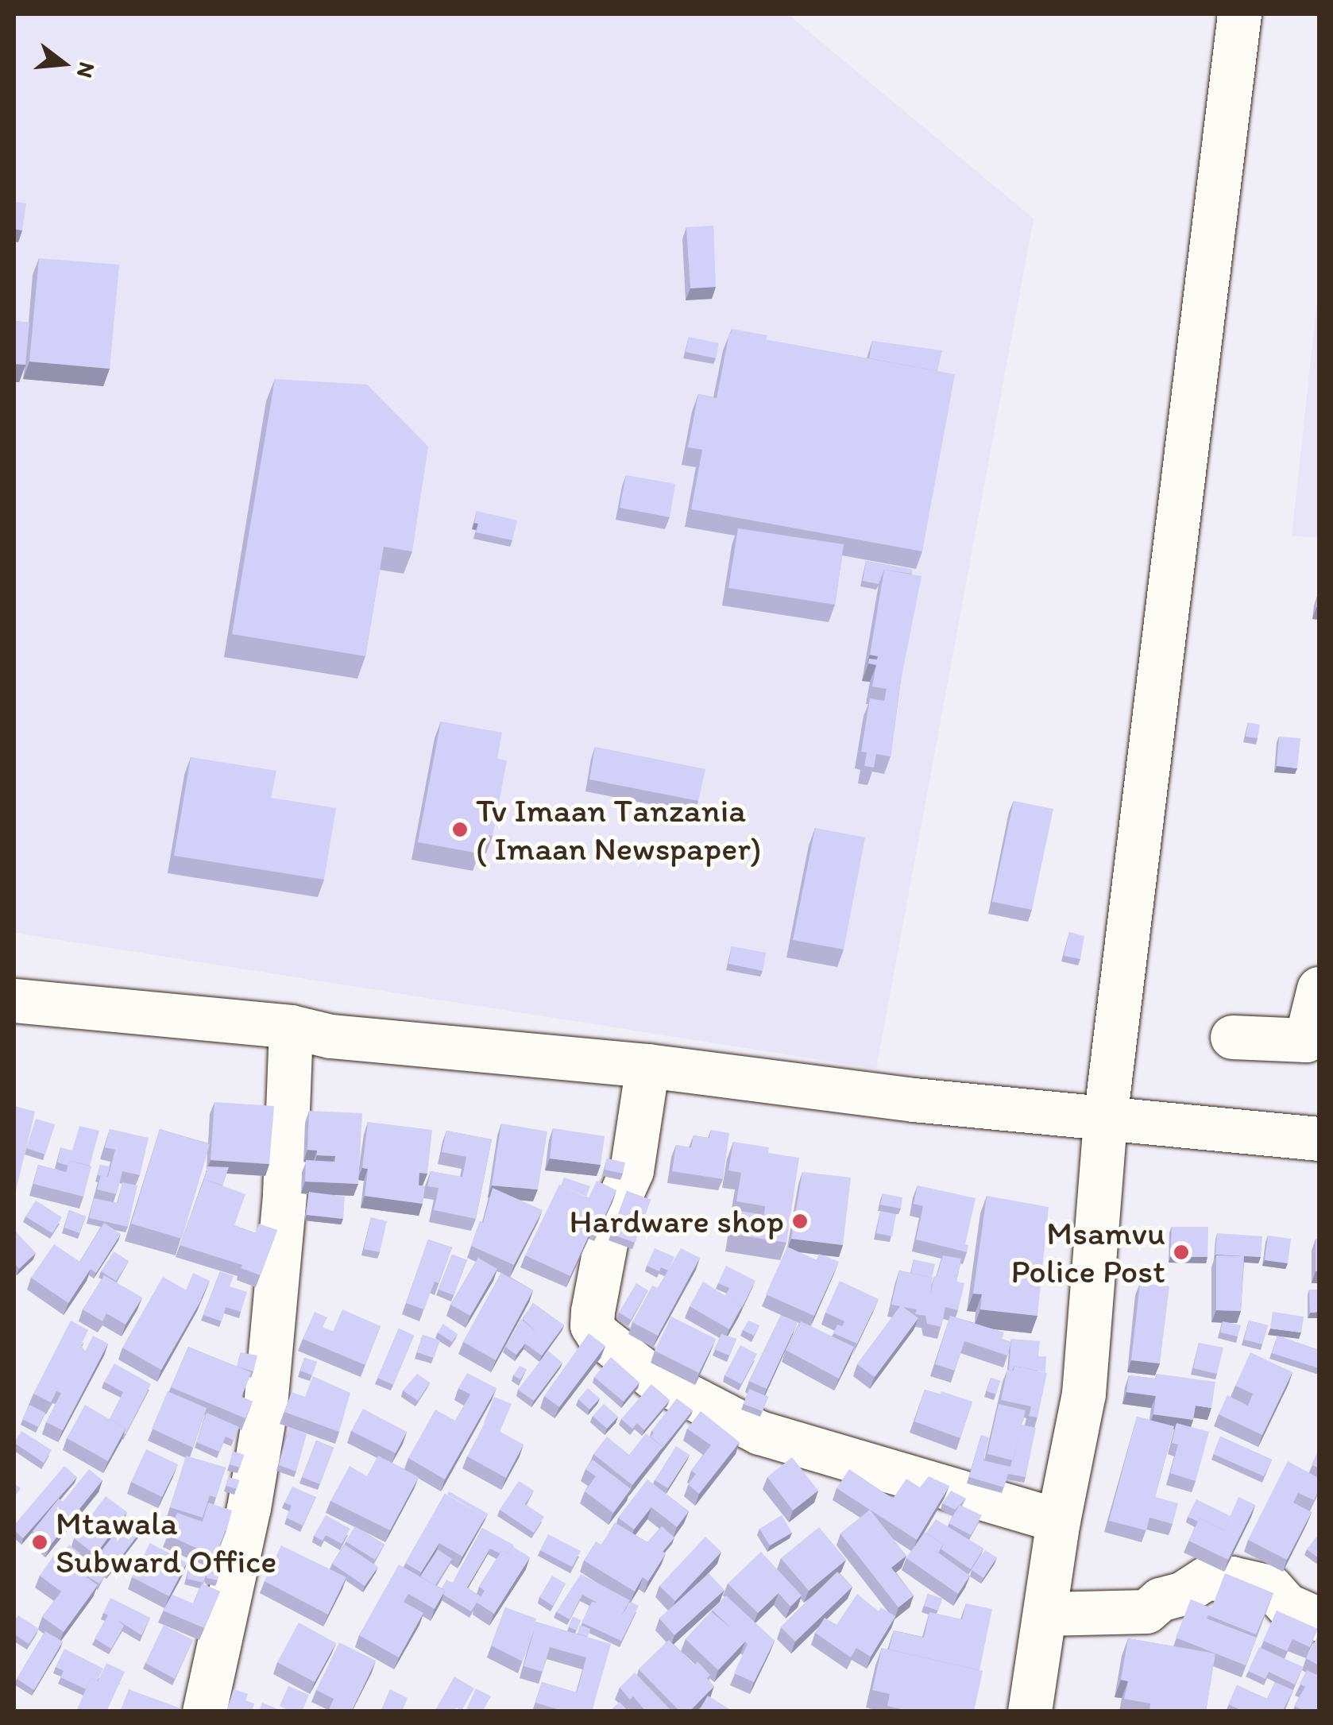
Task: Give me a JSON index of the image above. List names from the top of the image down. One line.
{"places":["Tv Imaan Tanzania ( Imaan Newspaper)","Hardware shop","Msamvu Police Post","Mtawala Subward Office"],"north":"right"}
